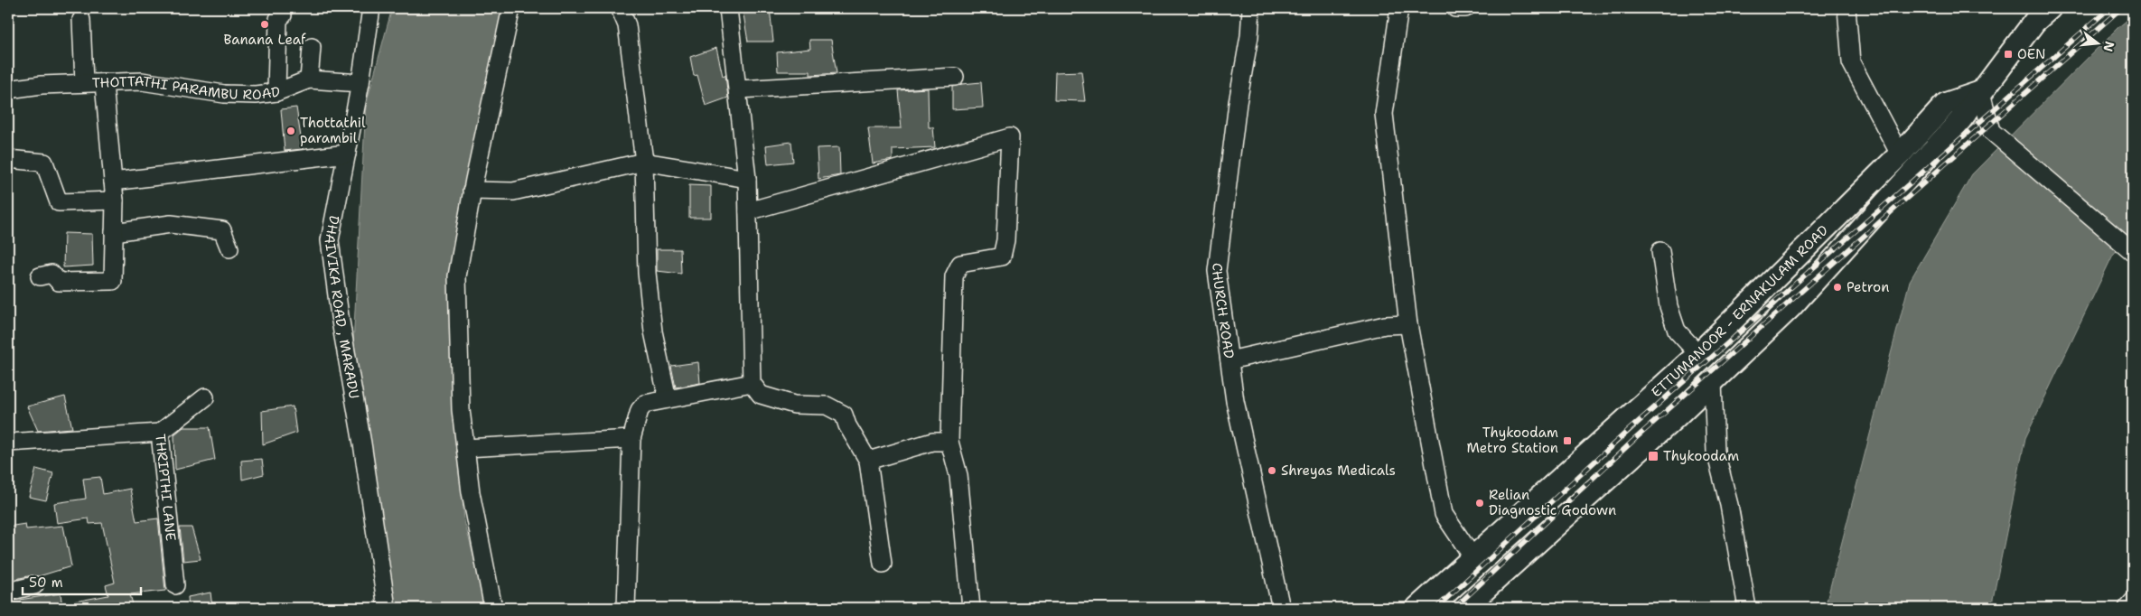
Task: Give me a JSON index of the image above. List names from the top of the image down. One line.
{"streets":{"main road":["ETTUMANOOR - ERNAKULAM ROAD"],"street":["THOTTATHI PARAMBU ROAD","DHAIVIKA ROAD , MARADU","CHURCH ROAD","THRIPTHI LANE"]},"crossings":[["THOTTATHI PARAMBU ROAD","DHAIVIKA ROAD , MARADU"]],"places":{"other":["Banana Leaf","Thottathil parambil","Petron","Shreyas Medicals","Relian Diagnostic Godown"],"transit":["OEN","Thykoodam Metro Station","Thykoodam"]},"scale_bar":"50 m","north":"right"}
